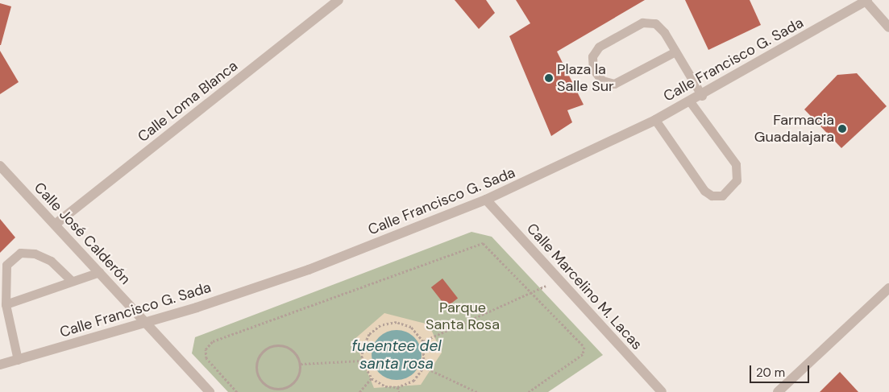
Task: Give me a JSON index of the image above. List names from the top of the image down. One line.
{"streets":{"street":["Calle Francisco G. Sada","Calle Loma Blanca","Calle José Calderón","Calle Marcelino M. Lacas"]},"crossings":[["Calle Francisco G. Sada","Calle José Calderón"],["Calle Francisco G. Sada","Calle Marcelino M. Lacas"],["Calle Loma Blanca","Calle José Calderón"]],"water":["fueentee del santa rosa"],"parks":["Parque Santa Rosa"],"places":["Plaza la Salle Sur","Farmacia Guadalajara"],"scale_bar":"20 m"}
